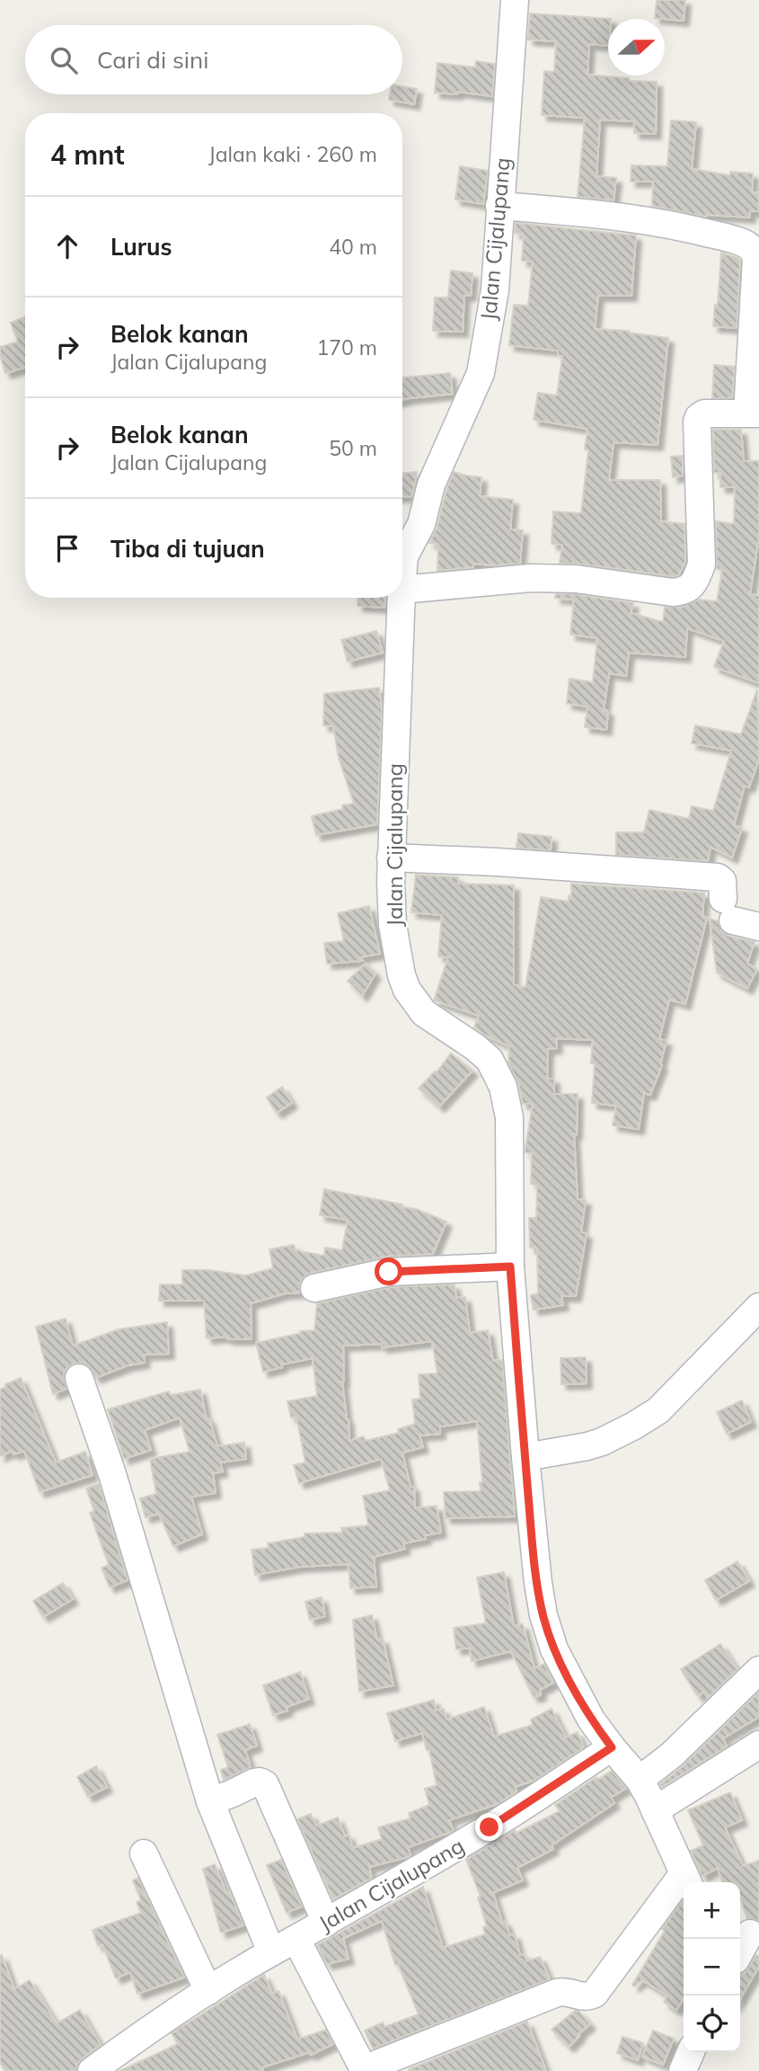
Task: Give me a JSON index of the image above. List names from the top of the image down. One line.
{"streets":{"street":["Jalan Cijalupang"]},"north":"right","page":{"search":"Cari di sini","heading":["4 mnt","Jalan kaki · 260 m"],"list":[["Lurus","40 m"],["Belok kanan","Jalan Cijalupang","170 m"],["Belok kanan","Jalan Cijalupang","50 m"],"Tiba di tujuan"],"map_buttons":["+","−"]}}
